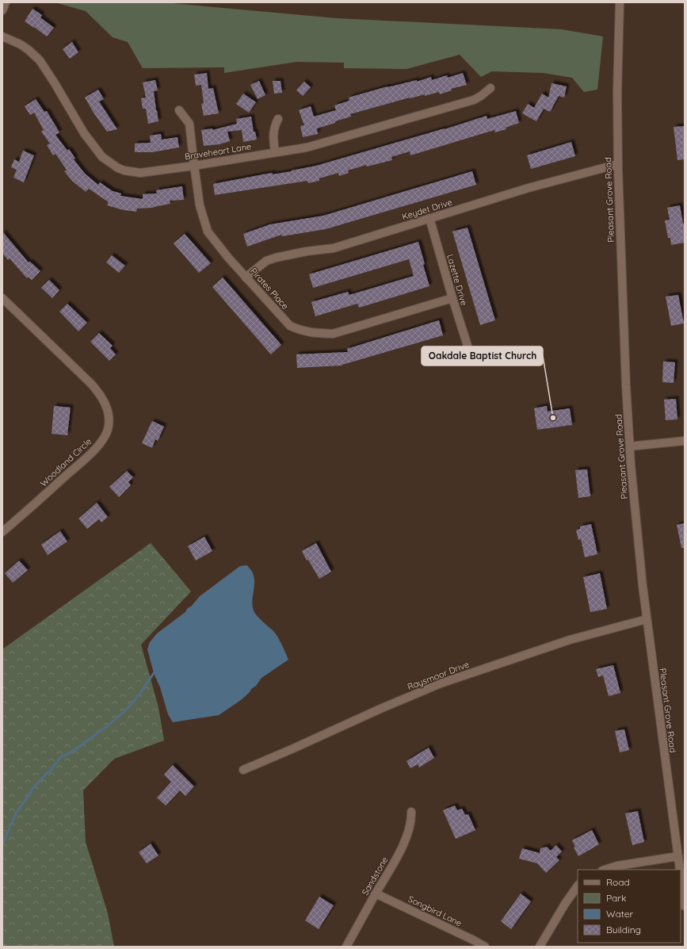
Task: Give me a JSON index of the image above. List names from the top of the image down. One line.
{"streets":{"street":["Braveheart Lane","Pleasant Grove Road","Keydet Drive","Lazette Drive","Pirates Place","Woodland Circle","Raysmoor Drive","Sandstone","Songbird Lane"]},"crossings":[["Braveheart Lane","Pirates Place"],["Pleasant Grove Road","Keydet Drive"],["Pleasant Grove Road","Raysmoor Drive"],["Keydet Drive","Lazette Drive"],["Keydet Drive","Pirates Place"],["Lazette Drive","Pirates Place"],["Sandstone","Songbird Lane"]],"places":["Oakdale Baptist Church"],"legend":["Road","Park","Water","Building"]}
